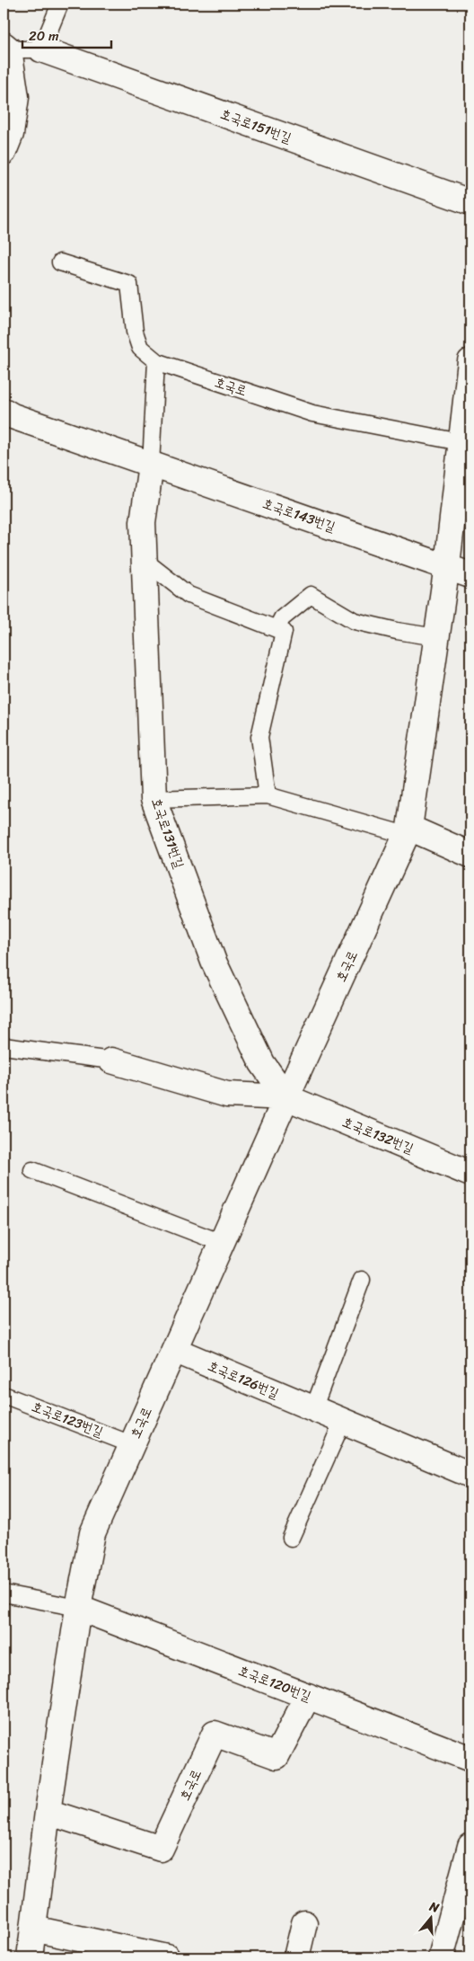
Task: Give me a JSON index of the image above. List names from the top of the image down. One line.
{"streets":{"street":["호국로151번길","호국로","호국로143번길","호국로131번길","호국로132번길","호국로126번길","호국로120번길"],"lane":["호국로123번길"]},"crossings":[["호국로","호국로143번길"],["호국로","호국로131번길"],["호국로","호국로132번길"],["호국로","호국로126번길"],["호국로","호국로123번길"],["호국로","호국로120번길"],["호국로143번길","호국로131번길"],["호국로131번길","호국로132번길"]],"scale_bar":"20 m","north":"top"}
